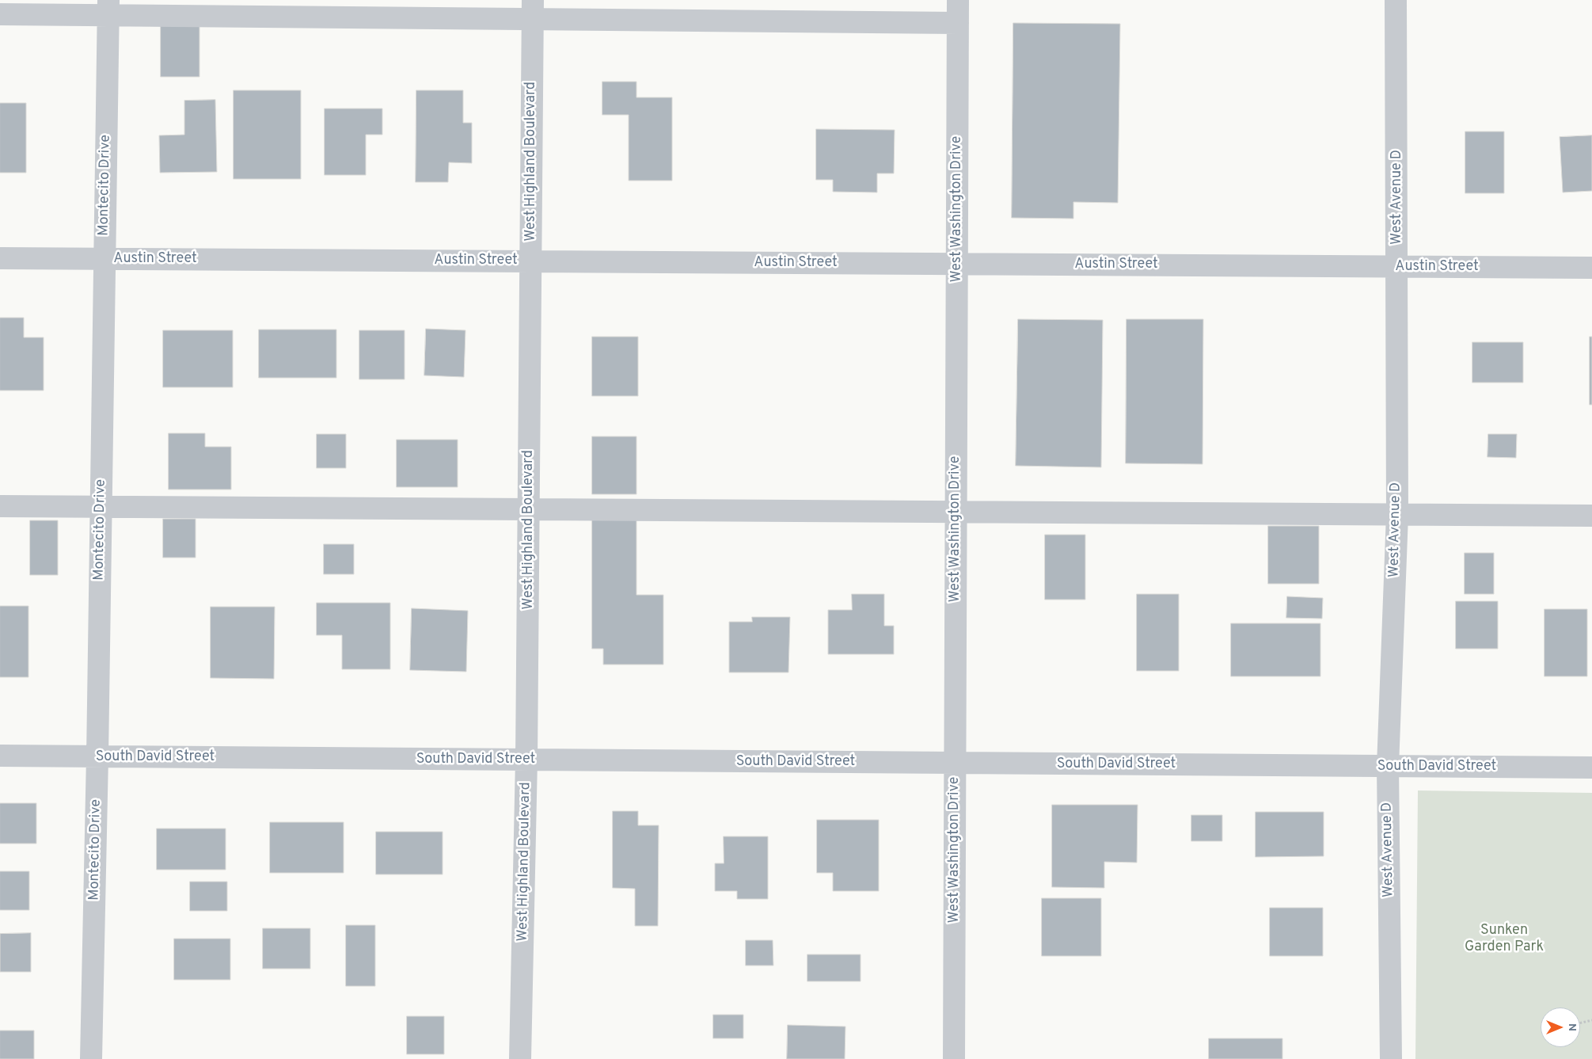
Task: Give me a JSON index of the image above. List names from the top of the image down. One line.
{"streets":{"street":["West Highland Boulevard","Montecito Drive","West Avenue D","West Washington Drive","Austin Street","South David Street"]},"crossings":[["West Highland Boulevard","Austin Street"],["West Highland Boulevard","South David Street"],["Montecito Drive","Austin Street"],["Montecito Drive","South David Street"],["West Avenue D","Austin Street"],["West Avenue D","South David Street"],["West Washington Drive","Austin Street"],["West Washington Drive","South David Street"]],"parks":["Sunken Garden Park"],"north":"right"}
